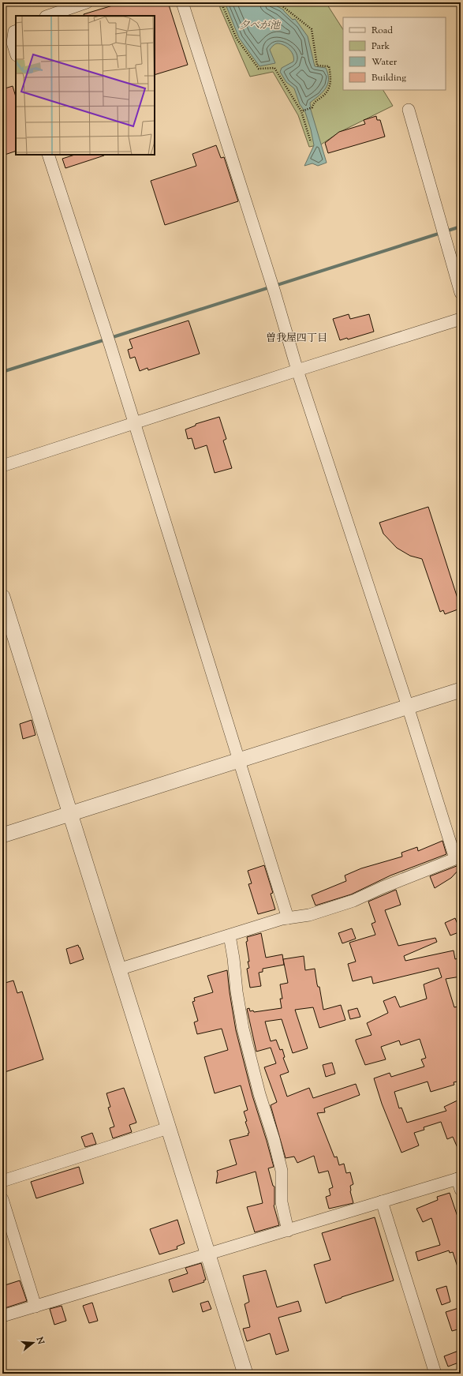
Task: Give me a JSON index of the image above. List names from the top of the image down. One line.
{"districts":["曽我屋四丁目"],"water":["夕べが池"],"legend":["Road","Park","Water","Building"],"north":"right"}
